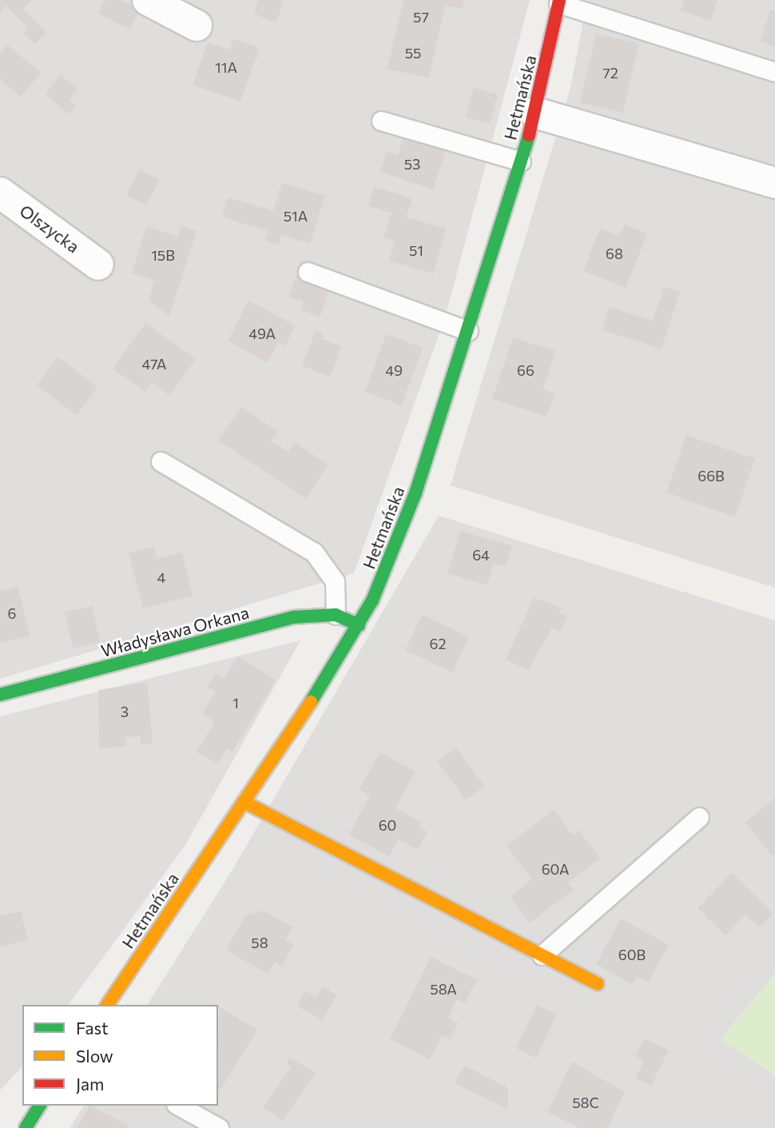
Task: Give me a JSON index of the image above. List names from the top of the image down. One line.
{"streets":{"street":["Hetmańska","Olszycka","Władysława Orkana"]},"crossings":[["Hetmańska","Władysława Orkana"]],"house_numbers":["57","55","11A","72","53","51A","51","68","15B","49A","47A","49","66","66B","64","4","6","62","1","3","60","60A","58","60B","58A","58C"],"legend":["Fast","Slow","Jam"]}
